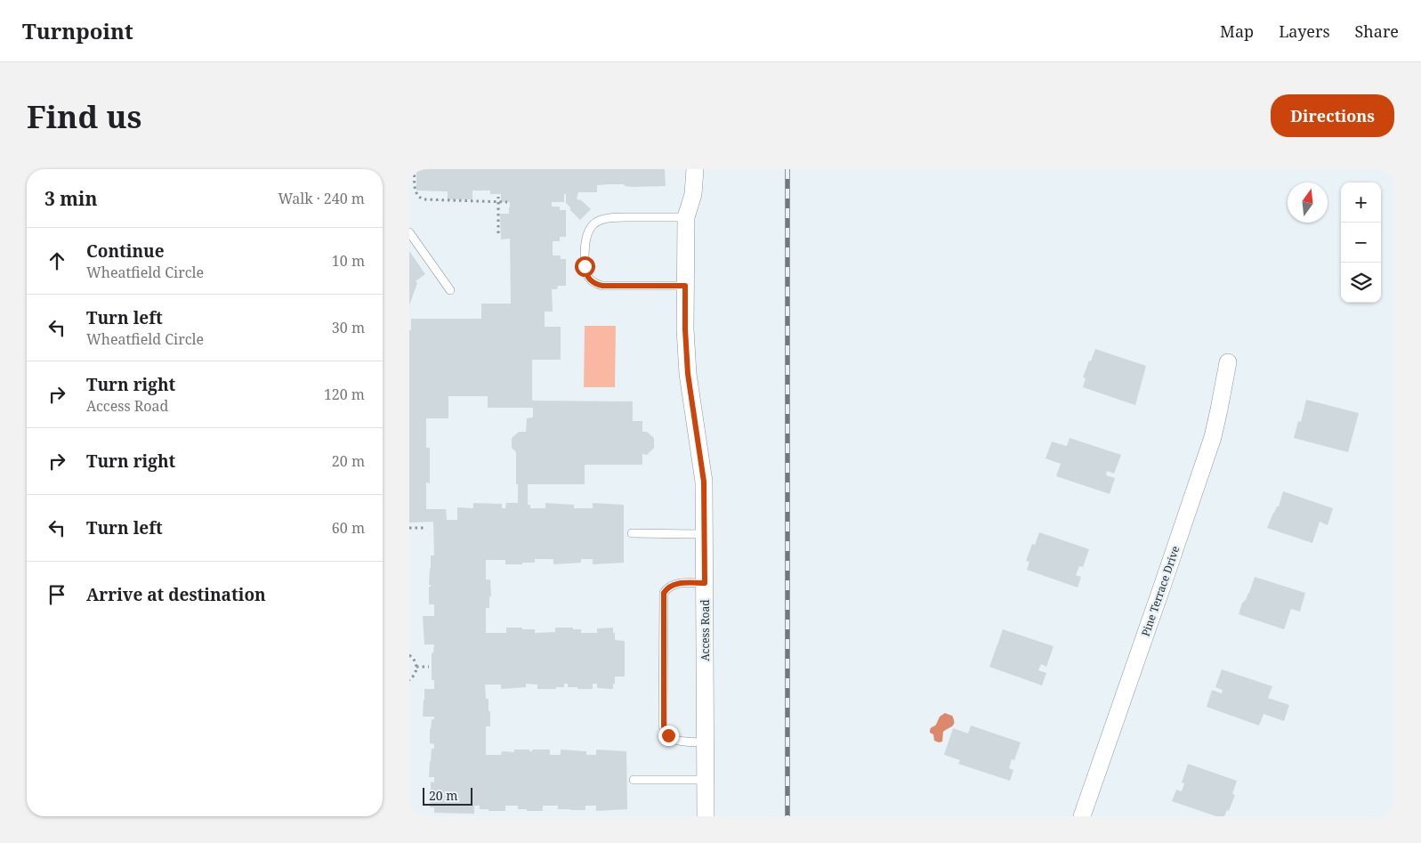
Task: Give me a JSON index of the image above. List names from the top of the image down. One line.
{"streets":{"street":["Pine Terrace Drive","Access Road"]},"scale_bar":"20 m","north":"top","page":{"header":"Turnpoint","nav":["Map","Layers","Share"],"buttons":"Directions","title":"Find us","heading":["3 min","Walk · 240 m"],"map_buttons":["+","−"],"list":[["Continue","Wheatfield Circle","10 m"],["Turn left","Wheatfield Circle","30 m"],["Turn right","Access Road","120 m"],["Turn right","20 m"],["Turn left","60 m"],"Arrive at destination"],"scale":"20 m"}}
